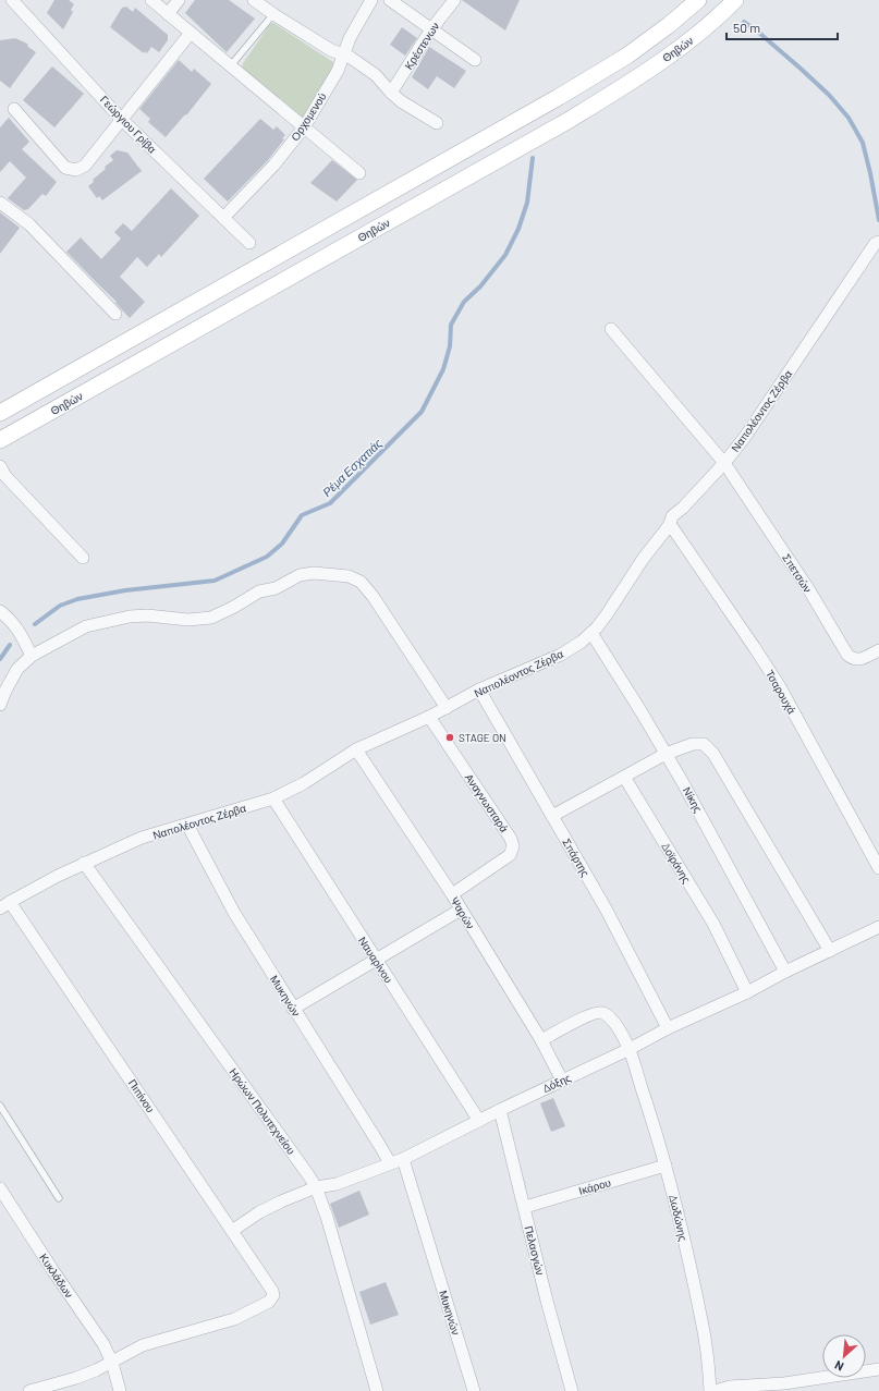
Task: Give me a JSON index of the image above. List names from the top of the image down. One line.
{"streets":{"main road":["Θηβών"],"street":["Κρέστενων","Ορχομενού","Γεώργιου Γρίβα","Ναπολέοντος Ζέρβα","Σπετσών","Τσαρουχά","Νίκης","Αναγνωσταρά","Σπάρτης","Δοϊράνης","Ψαρών","Ναυαρίνου","Μυκηνών","Δόξης","Πιπίνου","Ηρώων Πολυτεχνείου","Ικάρου","Δωδώνης","Πελασγών","Κυκλάδων"]},"crossings":[["Ορχομενού","Γεώργιου Γρίβα"],["Ναπολέοντος Ζέρβα","Σπετσών"],["Ναπολέοντος Ζέρβα","Τσαρουχά"],["Ναπολέοντος Ζέρβα","Νίκης"],["Ναπολέοντος Ζέρβα","Αναγνωσταρά"],["Ναπολέοντος Ζέρβα","Σπάρτης"],["Ναπολέοντος Ζέρβα","Ψαρών"],["Ναπολέοντος Ζέρβα","Ναυαρίνου"],["Ναπολέοντος Ζέρβα","Μυκηνών"],["Ναπολέοντος Ζέρβα","Πιπίνου"],["Ναπολέοντος Ζέρβα","Ηρώων Πολυτεχνείου"],["Νίκης","Δόξης"],["Αναγνωσταρά","Ψαρών"],["Σπάρτης","Δόξης"],["Δοϊράνης","Δόξης"],["Ψαρών","Δόξης"],["Ψαρών","Δωδώνης"],["Ναυαρίνου","Δόξης"],["Μυκηνών","Δόξης"],["Δόξης","Πιπίνου"],["Δόξης","Ηρώων Πολυτεχνείου"],["Δόξης","Δωδώνης"],["Δόξης","Πελασγών"],["Πιπίνου","Κυκλάδων"],["Ικάρου","Δωδώνης"],["Ικάρου","Πελασγών"]],"water":["Ρέμα Εσχατιάς"],"places":["STAGE ON"],"scale_bar":"50 m","north":"bottom left"}
